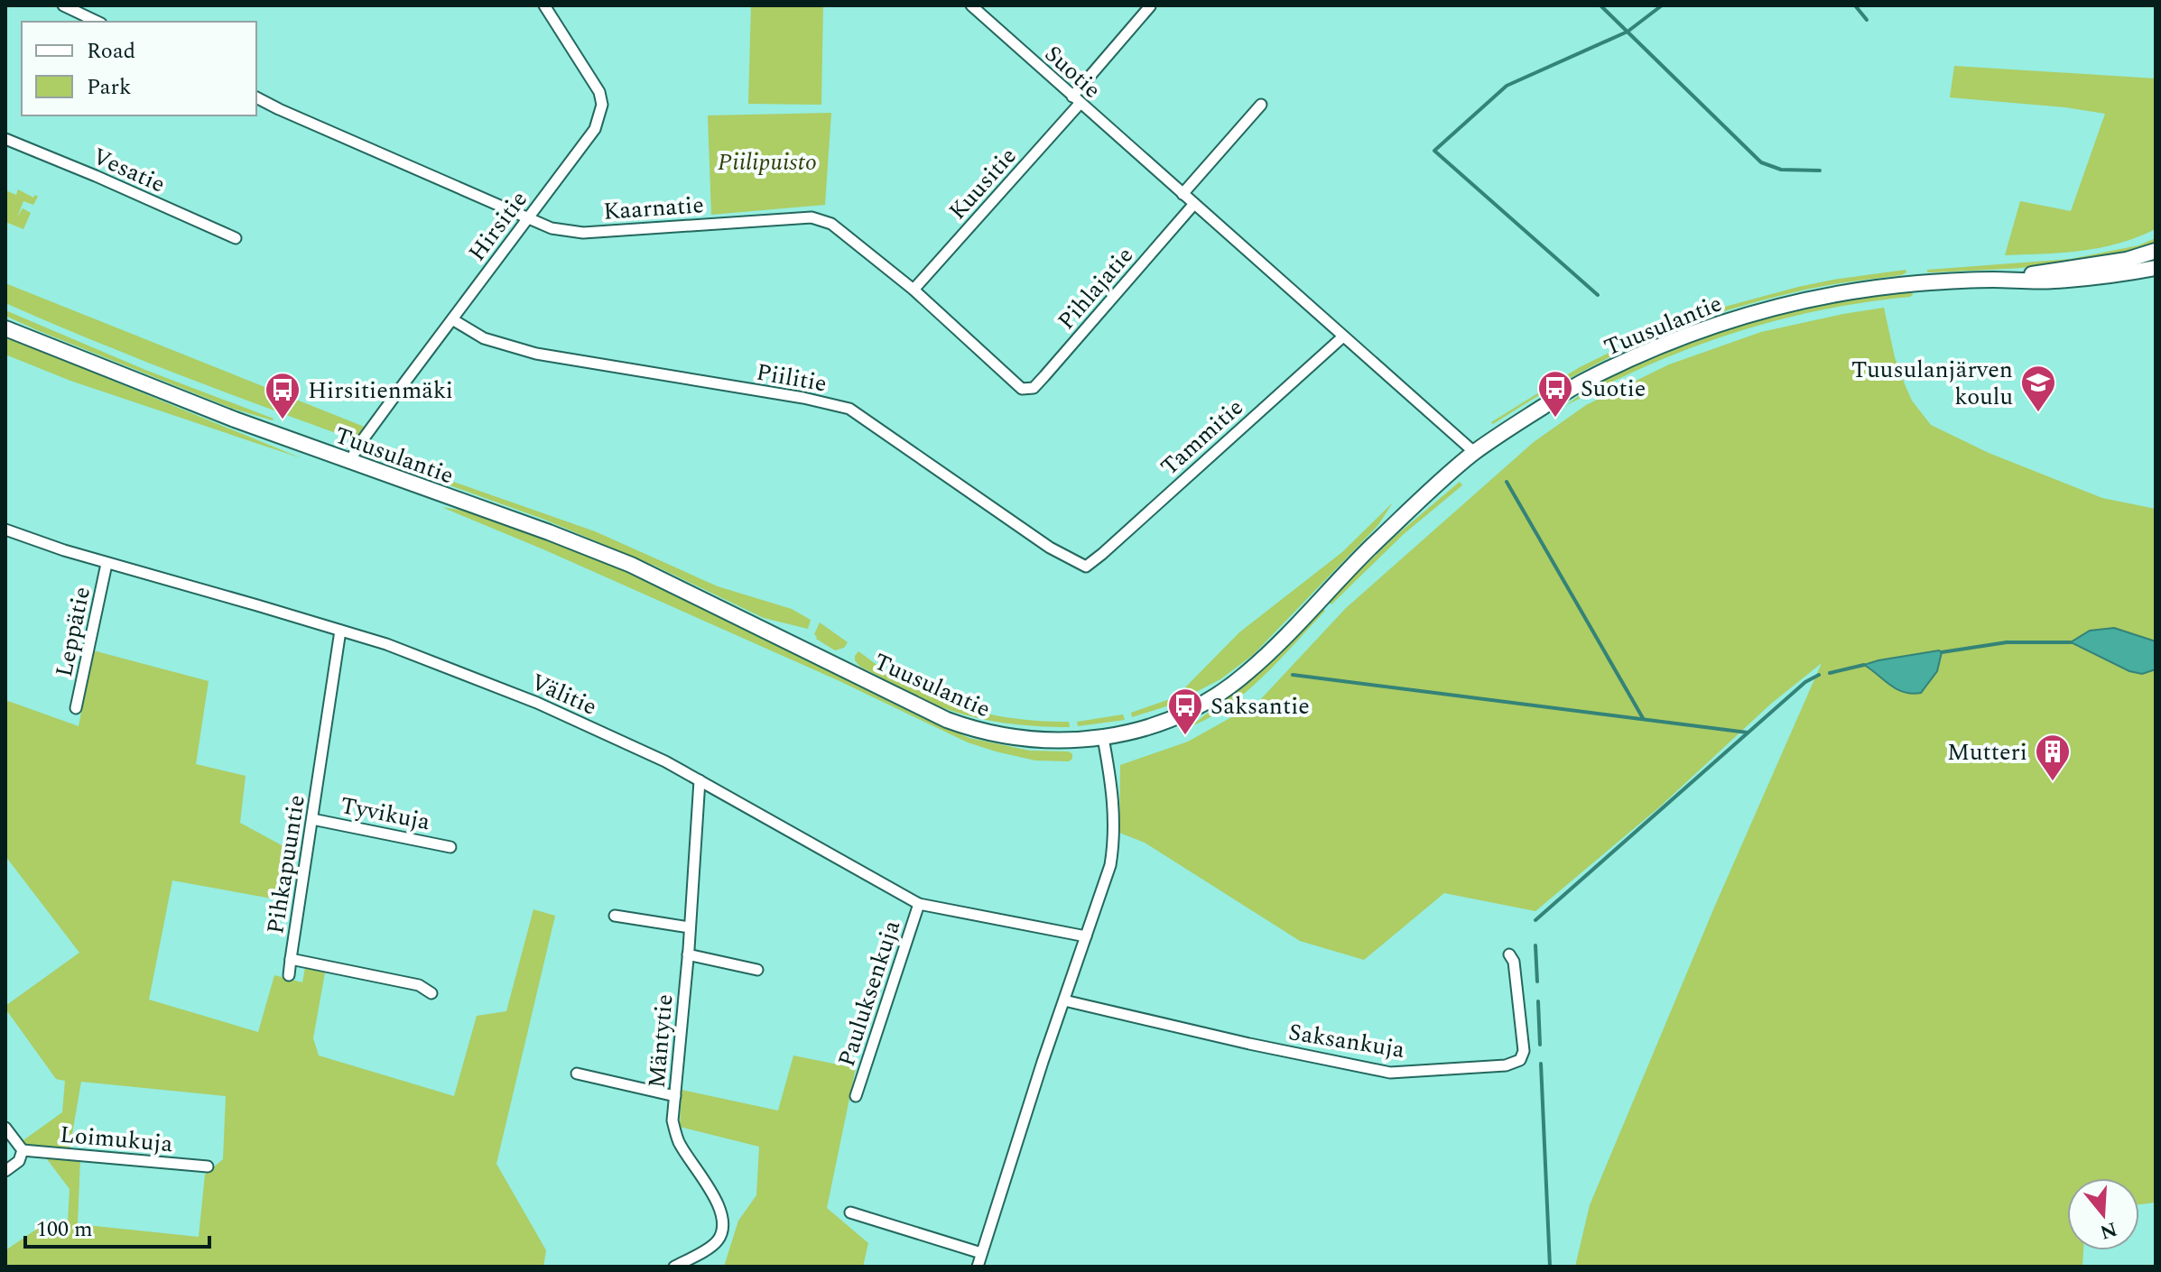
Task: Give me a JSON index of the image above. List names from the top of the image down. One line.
{"streets":{"main road":["Tuusulantie"],"street":["Suotie","Vesatie","Kuusitie","Kaarnatie","Hirsitie","Pihlajatie","Piilitie","Tammitie","Leppätie","Välitie","Tyvikuja","Pihkapuuntie","Pauluksenkuja","Saksankuja","Mäntytie","Loimukuja"]},"crossings":[["Suotie","Kuusitie"],["Suotie","Pihlajatie"],["Suotie","Tuusulantie"],["Suotie","Tammitie"],["Kuusitie","Kaarnatie"],["Kaarnatie","Hirsitie"],["Kaarnatie","Pihlajatie"],["Hirsitie","Tuusulantie"],["Hirsitie","Piilitie"],["Piilitie","Tammitie"],["Leppätie","Välitie"],["Välitie","Pihkapuuntie"],["Välitie","Pauluksenkuja"],["Välitie","Mäntytie"],["Tyvikuja","Pihkapuuntie"]],"parks":["Piilipuisto"],"places":{"school or university":["Tuusulanjärven koulu"],"bus stop":["Suotie","Hirsitienmäki","Saksantie"],"building":["Mutteri"]},"legend":["Road","Park"],"scale_bar":"100 m","north":"bottom"}
